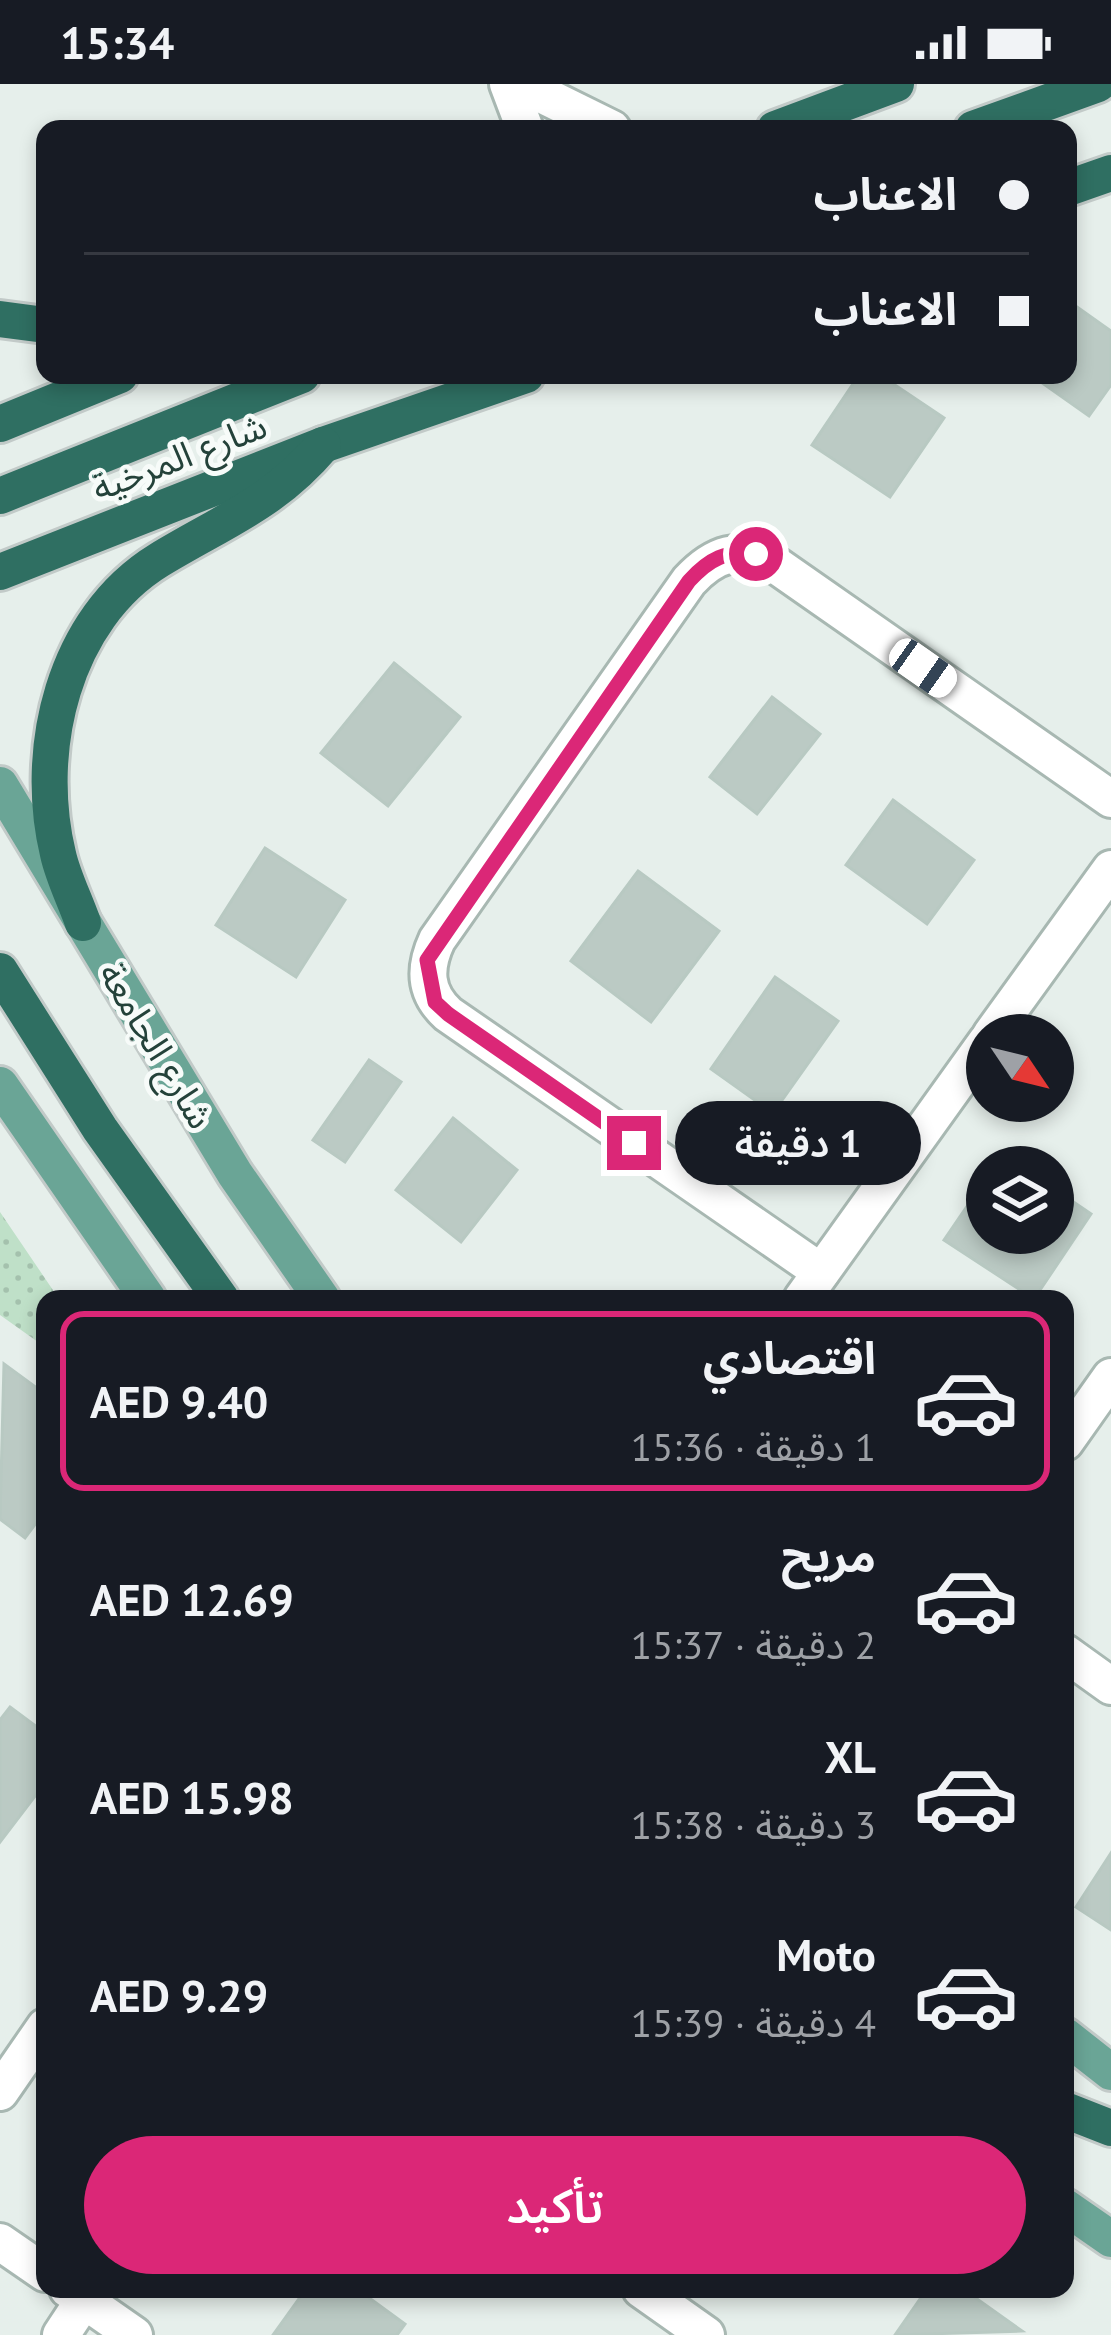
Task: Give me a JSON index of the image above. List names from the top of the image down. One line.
{"streets":{"highway":["شارع المرخية"],"main road":["شارع الجامعة"]},"north":"bottom right","page":{"status":"15:34","banner":["الاعناب","الاعناب"],"bubble":"1 دقيقة","list":[{"name":"اقتصادي","note":"1 دقيقة · 15:36","value":"AED 9.40"},{"name":"مريح","note":"2 دقيقة · 15:37","value":"AED 12.69"},{"name":"XL","note":"3 دقيقة · 15:38","value":"AED 15.98"},{"name":"Moto","note":"4 دقيقة · 15:39","value":"AED 9.29"}],"buttons":"تأكيد"}}
